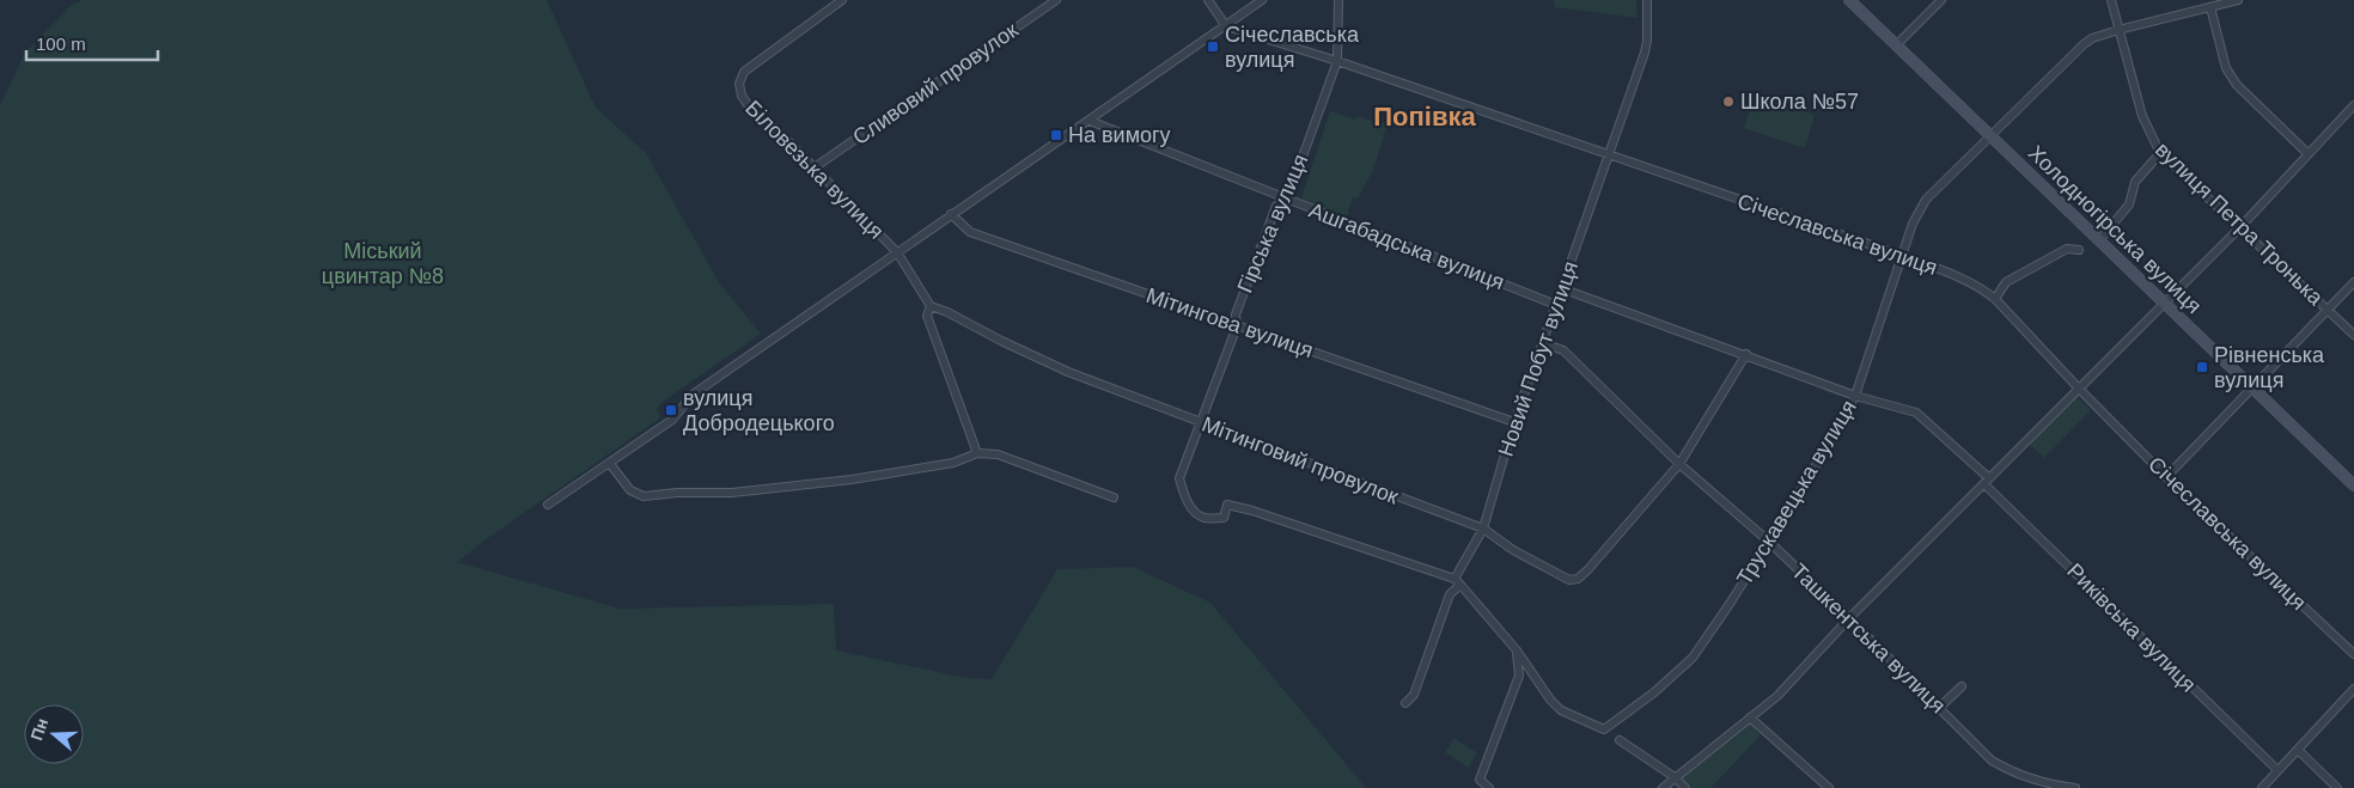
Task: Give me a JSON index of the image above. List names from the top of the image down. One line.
{"streets":{"main road":["Холодногірська вулиця"],"street":["Сливовий провулок","Біловезька вулиця","Гірська вулиця","вулиця Петра Тронька","Січеславська вулиця","Ашгабадська вулиця","Мітингова вулиця","Новий Побут вулиця","Мітинговий провулок","Трускавецька вулиця","Риківська вулиця","Ташкентська вулиця"]},"crossings":[["Сливовий провулок","Біловезька вулиця"],["Біловезька вулиця","Мітинговий провулок"],["Гірська вулиця","Січеславська вулиця"],["Гірська вулиця","Ашгабадська вулиця"],["Гірська вулиця","Мітингова вулиця"],["Гірська вулиця","Новий Побут вулиця"],["Гірська вулиця","Мітинговий провулок"],["вулиця Петра Тронька","Трускавецька вулиця"],["Холодногірська вулиця","Трускавецька вулиця"],["Січеславська вулиця","Новий Побут вулиця"],["Січеславська вулиця","Трускавецька вулиця"],["Ашгабадська вулиця","Новий Побут вулиця"],["Мітингова вулиця","Новий Побут вулиця"],["Новий Побут вулиця","Мітинговий провулок"],["Новий Побут вулиця","Ташкентська вулиця"],["Мітинговий провулок","Ташкентська вулиця"],["Трускавецька вулиця","Ташкентська вулиця"]],"districts":["Попівка"],"parks":["Міський цвинтар №8"],"places":{"transit":["Січеславська вулиця","На вимогу","Рівненська вулиця","вулиця Добродецького"],"other":["Школа №57"]},"scale_bar":"100 m","north":"left"}
